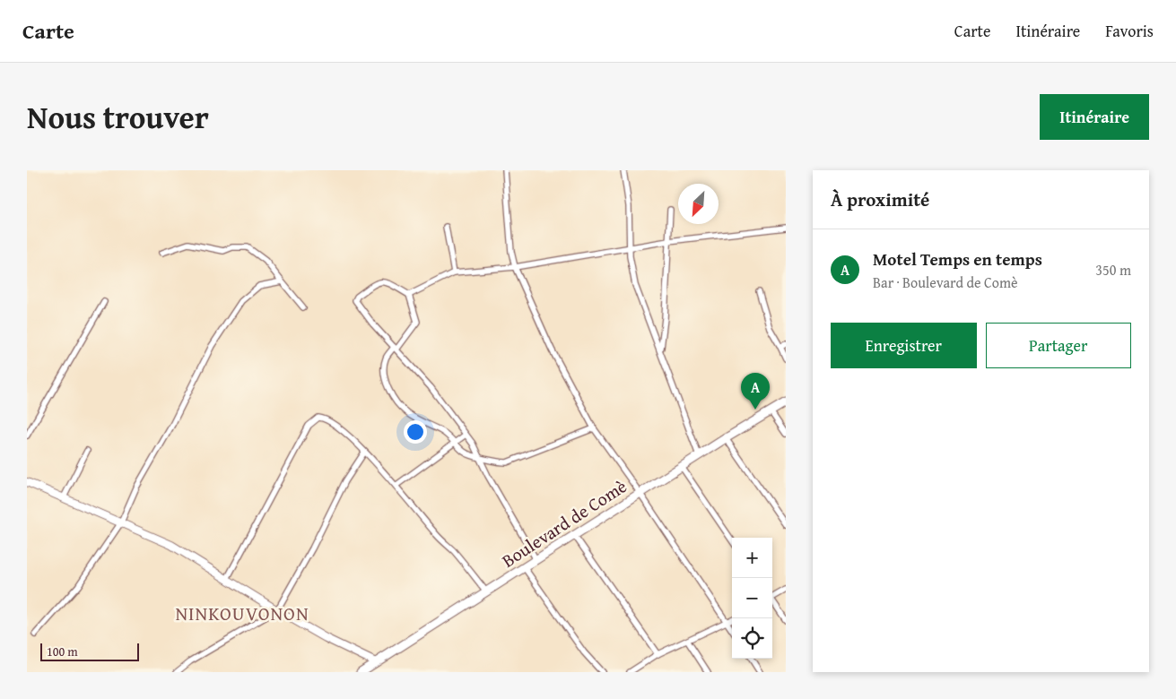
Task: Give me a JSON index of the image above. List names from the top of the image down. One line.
{"streets":{"main road":["Boulevard de Comè"]},"districts":["NINKOUVONON"],"scale_bar":"100 m","north":"bottom left","page":{"header":"Carte","nav":["Carte","Itinéraire","Favoris"],"title":"Nous trouver","buttons":["Itinéraire",["Enregistrer","Partager"]],"heading":"À proximité","list":[{"mark":"A","name":"Motel Temps en temps","note":"Bar · Boulevard de Comè","value":"350 m"}],"pins":"A","map_buttons":["+","−"],"scale":"100 m"}}
